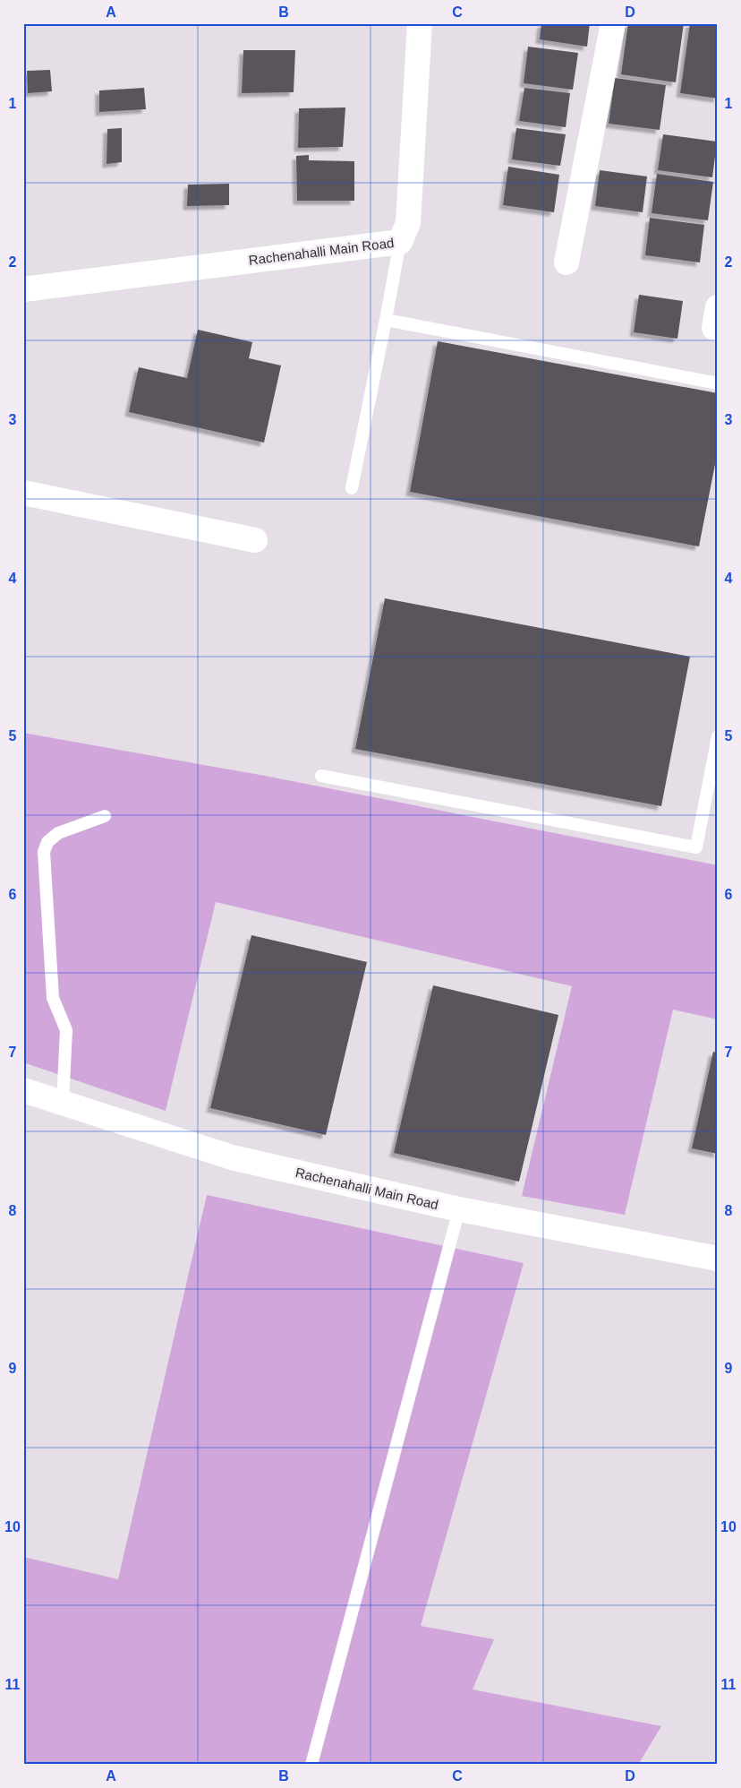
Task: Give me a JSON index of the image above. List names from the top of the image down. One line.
{"streets":{"street":["Rachenahalli Main Road"]},"grid":{"columns":["A","B","C","D"],"rows":["1","2","3","4","5","6","7","8","9","10","11"]}}
